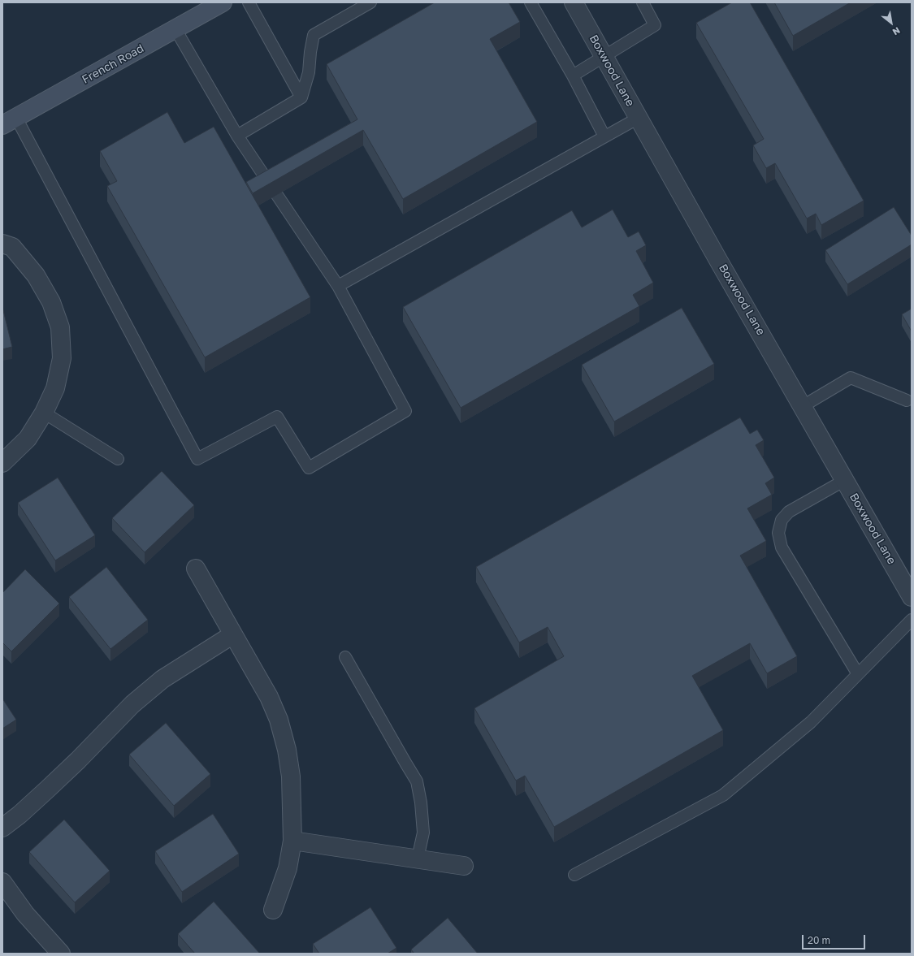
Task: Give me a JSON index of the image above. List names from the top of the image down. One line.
{"streets":{"main road":["French Road"],"street":["Boxwood Lane"]},"scale_bar":"20 m","north":"bottom right"}
